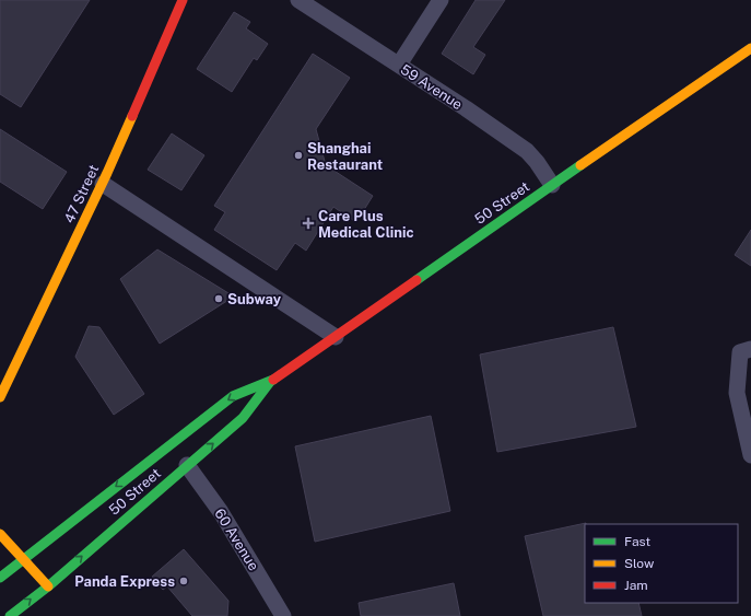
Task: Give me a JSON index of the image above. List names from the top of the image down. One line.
{"streets":{"main road":["47 Street","50 Street"],"street":["59 Avenue","60 Avenue"]},"crossings":[["59 Avenue","50 Street"],["50 Street","60 Avenue"]],"places":{"other":["Shanghai Restaurant","Subway","Panda Express"],"health":["Care Plus Medical Clinic"]},"legend":["Fast","Slow","Jam"]}
